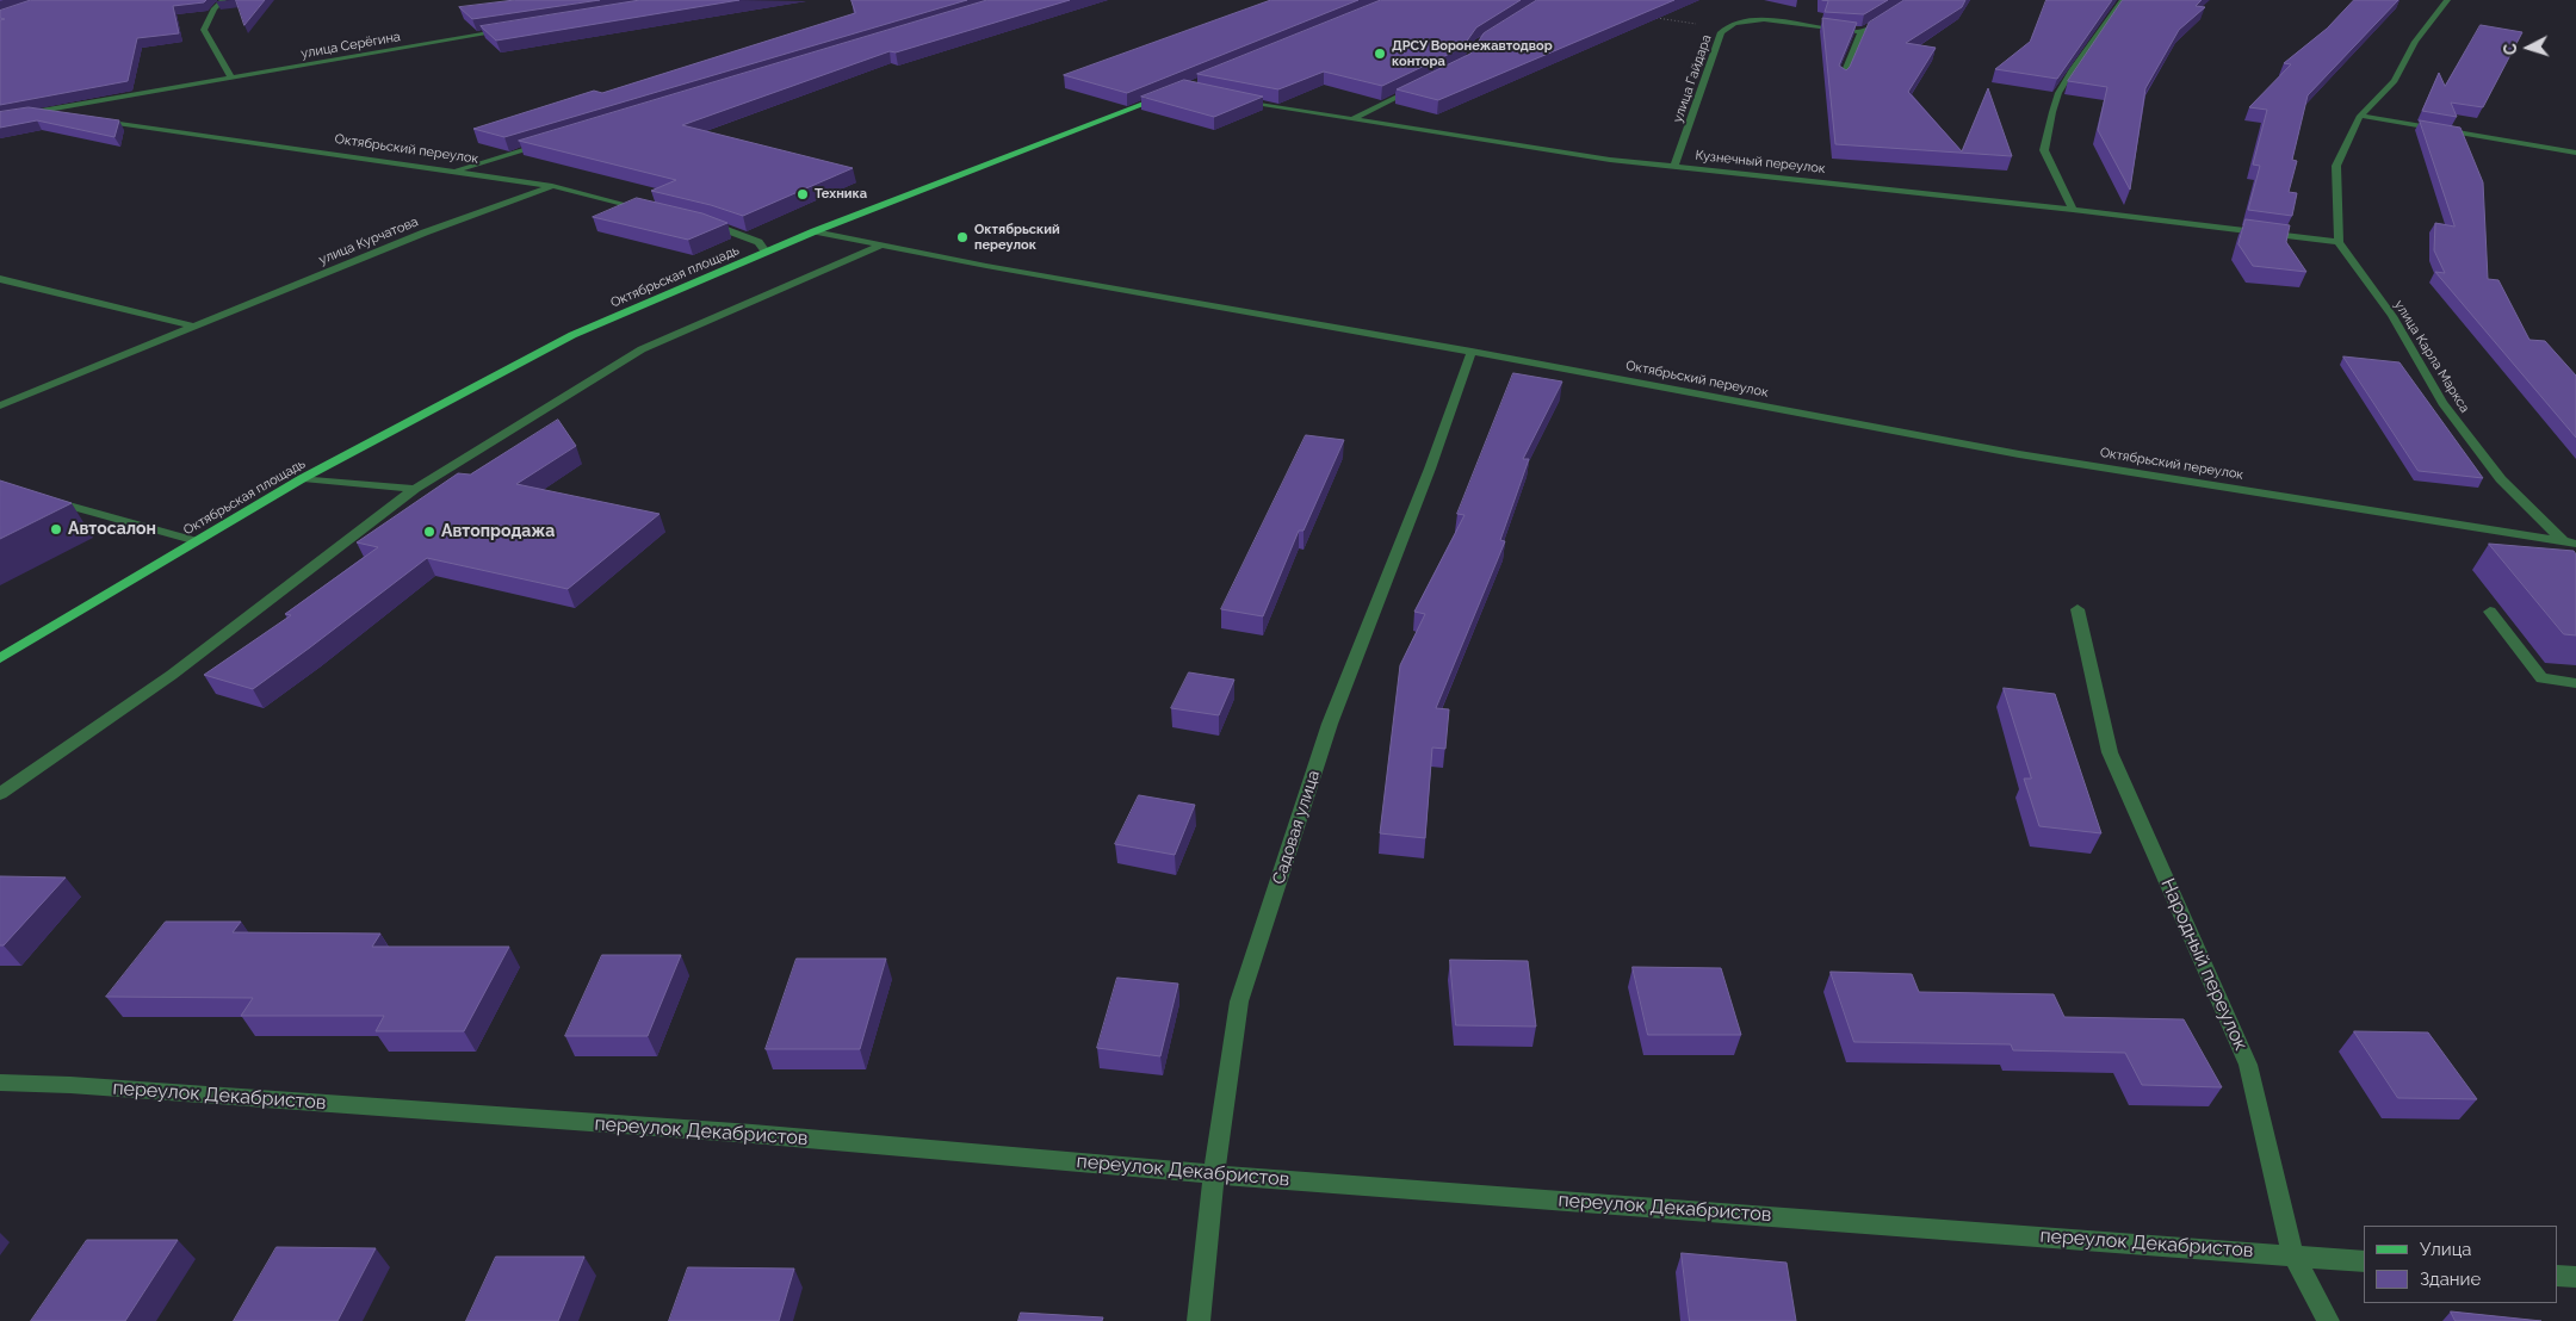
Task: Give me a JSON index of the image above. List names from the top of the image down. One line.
{"streets":{"main road":["Октябрьская площадь"],"street":["улица Серёгина","улица Гайдара","Октябрьский переулок","Кузнечный переулок","улица Курчатова","улица Карла Маркса","Садовая улица","Народный переулок","переулок Декабристов"]},"crossings":[["улица Гайдара","Кузнечный переулок"],["Октябрьский переулок","улица Курчатова"],["Октябрьский переулок","Октябрьская площадь"],["Октябрьский переулок","улица Карла Маркса"],["Октябрьский переулок","Садовая улица"],["Кузнечный переулок","улица Карла Маркса"],["Садовая улица","переулок Декабристов"],["Народный переулок","переулок Декабристов"]],"places":["ДРСУ Воронежавтодвор контора","Техника","Октябрьский переулок","Автосалон","Автопродажа"],"legend":["Улица","Здание"],"north":"left"}
